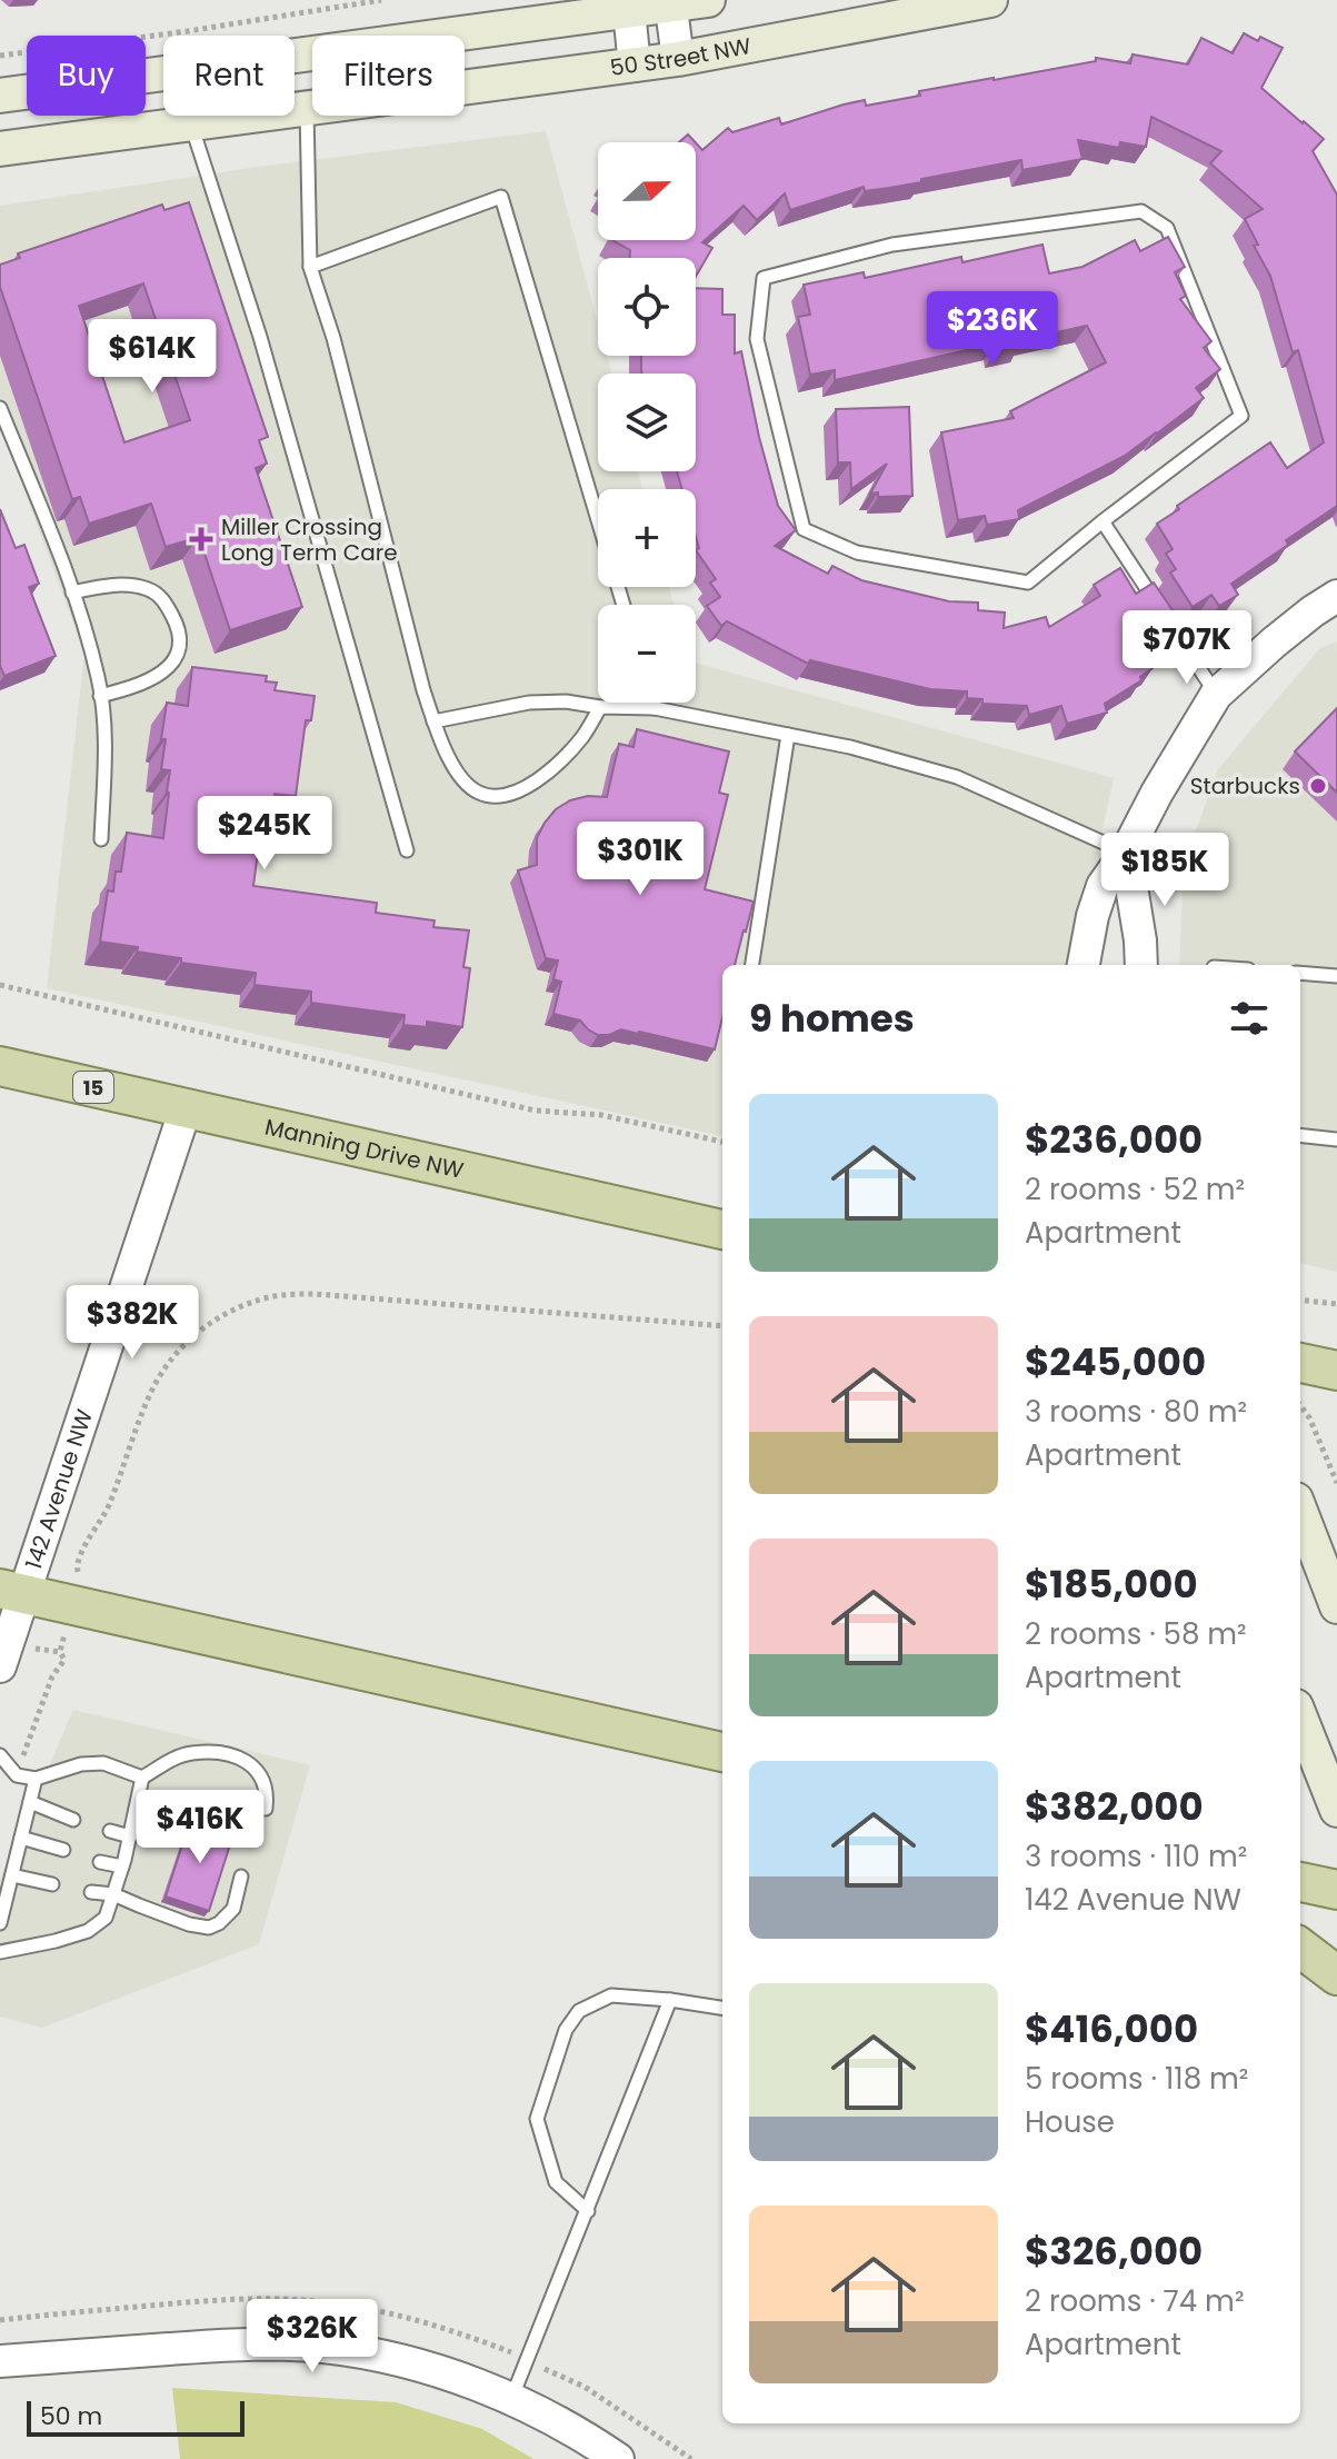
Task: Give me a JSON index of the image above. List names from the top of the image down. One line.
{"streets":{"main road":["50 Street NW","15","Manning Drive NW"],"street":["142 Avenue NW"]},"crossings":[["Manning Drive NW","142 Avenue NW"]],"places":{"health":["Miller Crossing Long Term Care"],"other":["Starbucks"]},"scale_bar":"50 m","north":"right","page":{"chip":["Buy","Rent","Filters"],"map_buttons":["+","−"],"price":["$236K","$614K","$707K","$245K","$301K","$185K","$382K","$416K","$326K"],"heading":"9 homes","list":[{"name":"$236,000","note":"2 rooms · 52 m² · Apartment"},{"name":"$245,000","note":"3 rooms · 80 m² · Apartment"},{"name":"$185,000","note":"2 rooms · 58 m² · Apartment"},{"name":"$382,000","note":"3 rooms · 110 m² · 142 Avenue NW"},{"name":"$416,000","note":"5 rooms · 118 m² · House"},{"name":"$326,000","note":"2 rooms · 74 m² · Apartment"}],"scale":"50 m"}}
